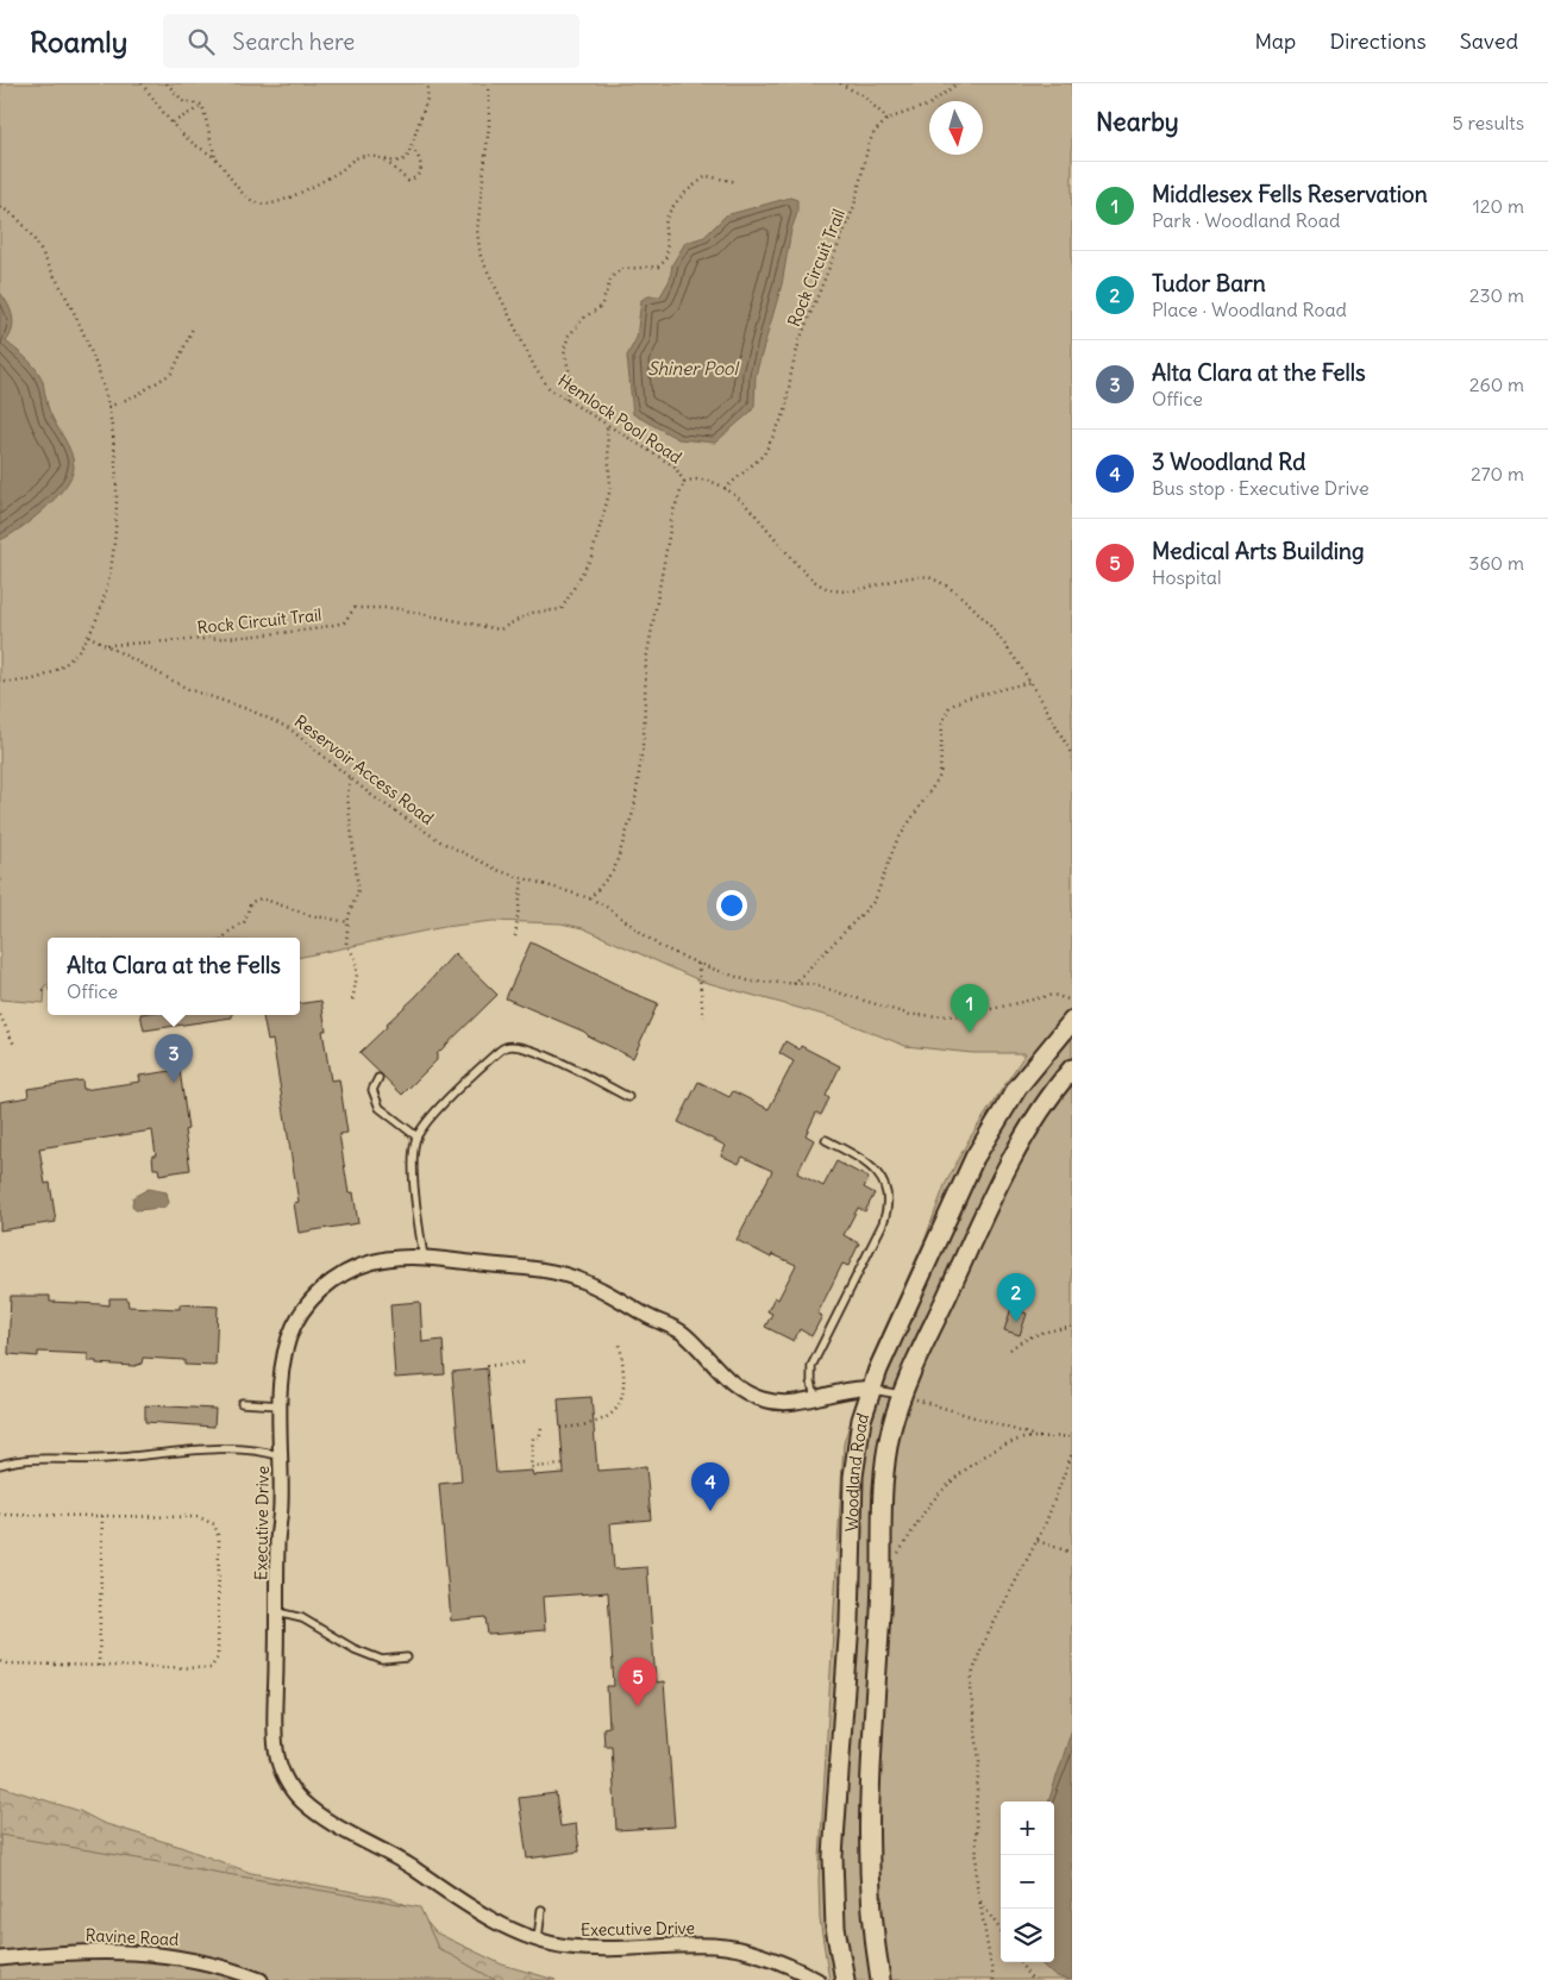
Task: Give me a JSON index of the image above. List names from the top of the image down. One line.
{"streets":{"main road":["Woodland Road"],"street":["Executive Drive","Ravine Road"],"path":["Rock Circuit Trail","Hemlock Pool Road","Reservoir Access Road"]},"crossings":[["Rock Circuit Trail","Hemlock Pool Road"],["Rock Circuit Trail","Reservoir Access Road"],["Woodland Road","Executive Drive"]],"water":["Shiner Pool"],"north":"bottom","page":{"header":"Roamly","search":"Search here","nav":["Map","Directions","Saved"],"heading":["Nearby","5 results"],"list":[{"mark":"1","name":"Middlesex Fells Reservation","note":"Park · Woodland Road","value":"120 m"},{"mark":"2","name":"Tudor Barn","note":"Place · Woodland Road","value":"230 m"},{"mark":"3","name":"Alta Clara at the Fells","note":"Office","value":"260 m"},{"mark":"4","name":"3 Woodland Rd","note":"Bus stop · Executive Drive","value":"270 m"},{"mark":"5","name":"Medical Arts Building","note":"Hospital","value":"360 m"}],"popup":["Alta Clara at the Fells","Office"],"pins":["1","3","2","4","5"],"map_buttons":["+","−"]}}
